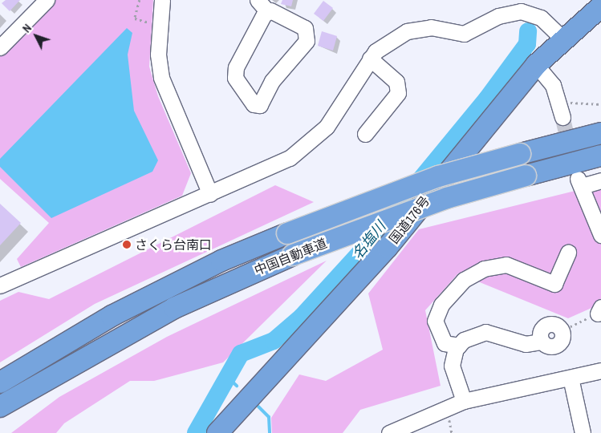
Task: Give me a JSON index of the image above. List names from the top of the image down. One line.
{"streets":{"highway":["国道176号","中国自動車道"]},"water":["名塩川"],"places":["さくら台南口"],"north":"top left"}
